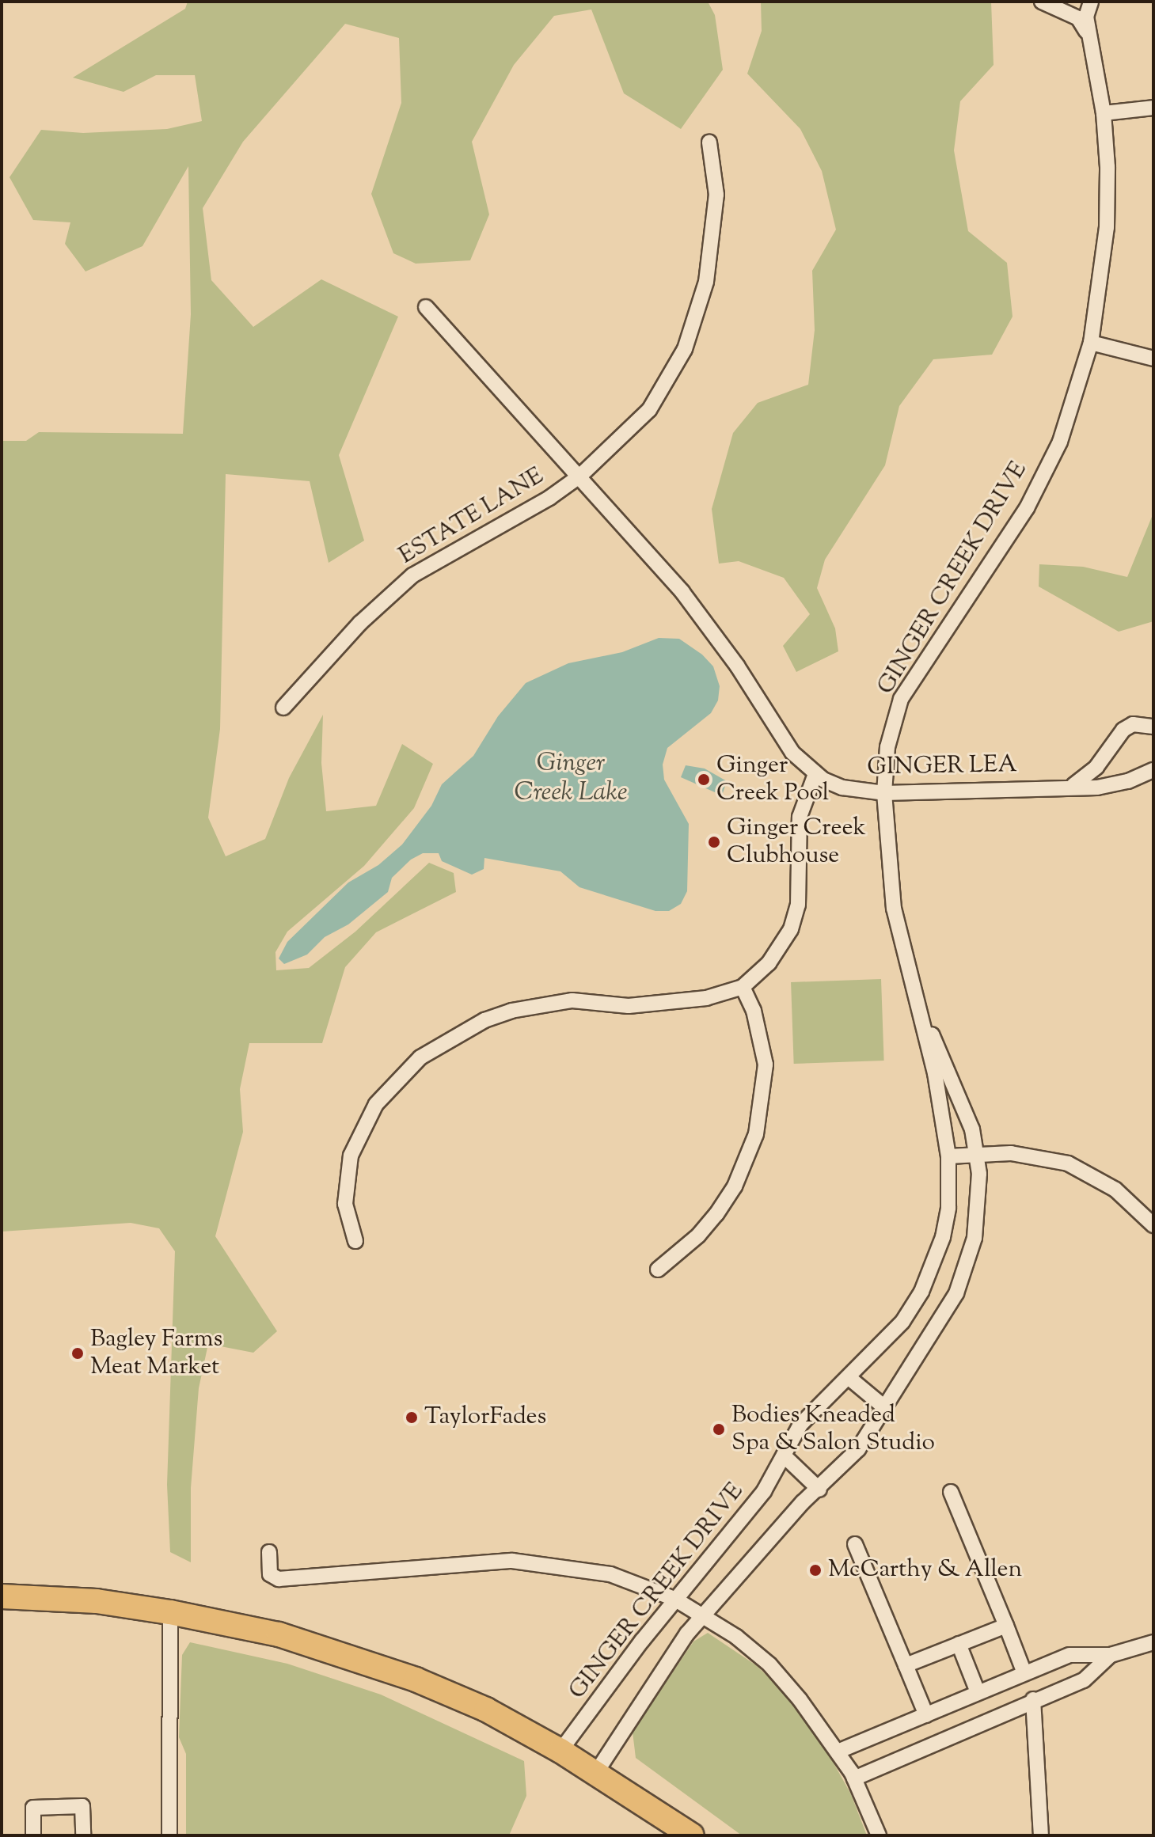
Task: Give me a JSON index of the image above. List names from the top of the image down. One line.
{"streets":{"street":["ESTATE LANE","GINGER CREEK DRIVE","GINGER LEA"]},"crossings":[["ESTATE LANE","GINGER LEA"],["GINGER CREEK DRIVE","GINGER LEA"]],"water":["Ginger Creek Lake"],"places":["Ginger Creek Pool","Ginger Creek Clubhouse","Bagley Farms Meat Market","TaylorFades","Bodies Kneaded Spa & Salon Studio","McCarthy & Allen"]}
